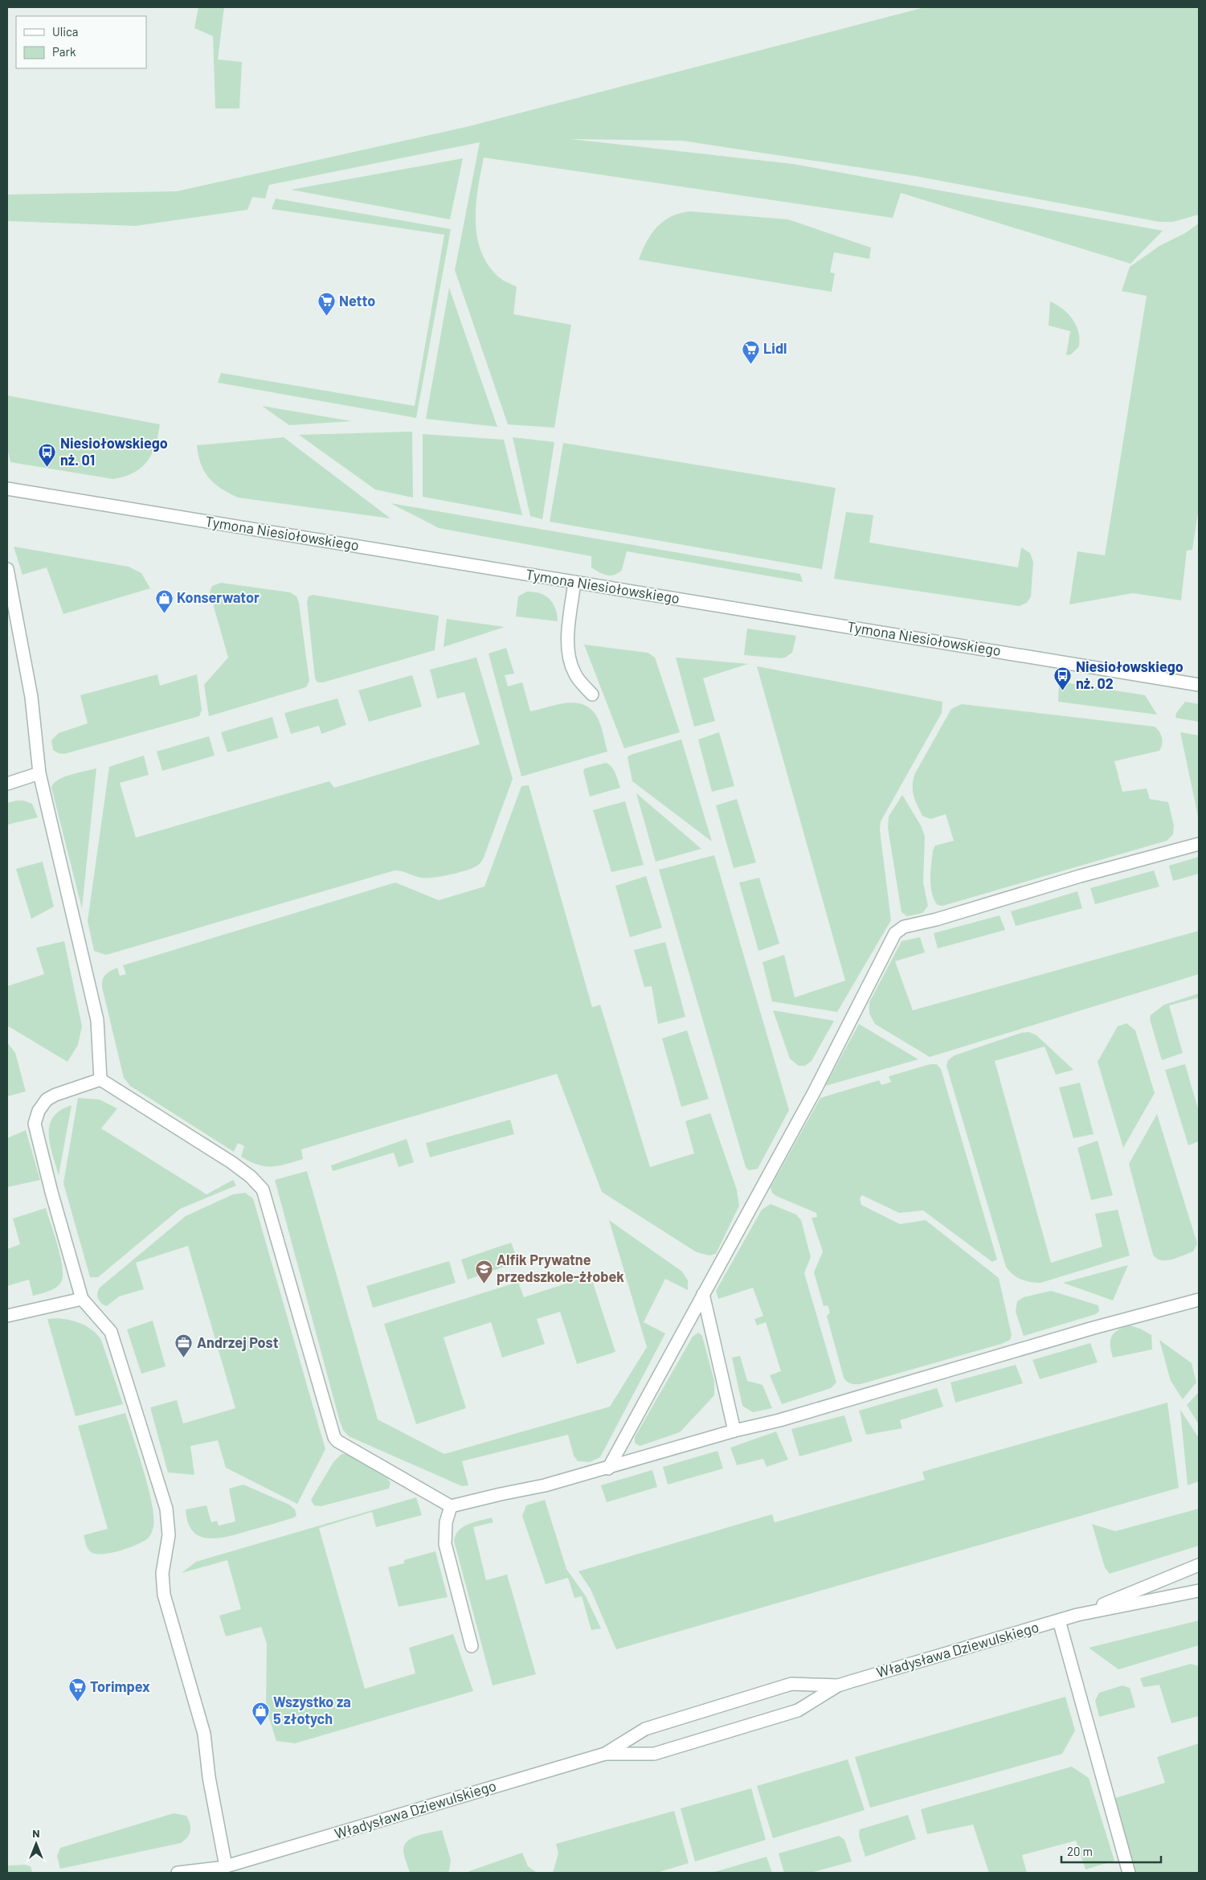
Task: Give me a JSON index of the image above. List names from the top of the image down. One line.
{"streets":{"street":["Tymona Niesiołowskiego","Władysława Dziewulskiego"]},"places":{"supermarket":["Netto","Lidl","Torimpex"],"bus stop":["Niesiołowskiego nż. 01","Niesiołowskiego nż. 02"],"shop":["Konserwator","Wszystko za 5 złotych"],"school or university":["Alfik Prywatne przedszkole-żłobek"],"office":["Andrzej Post"]},"legend":["Ulica","Park"],"scale_bar":"20 m","north":"top"}
